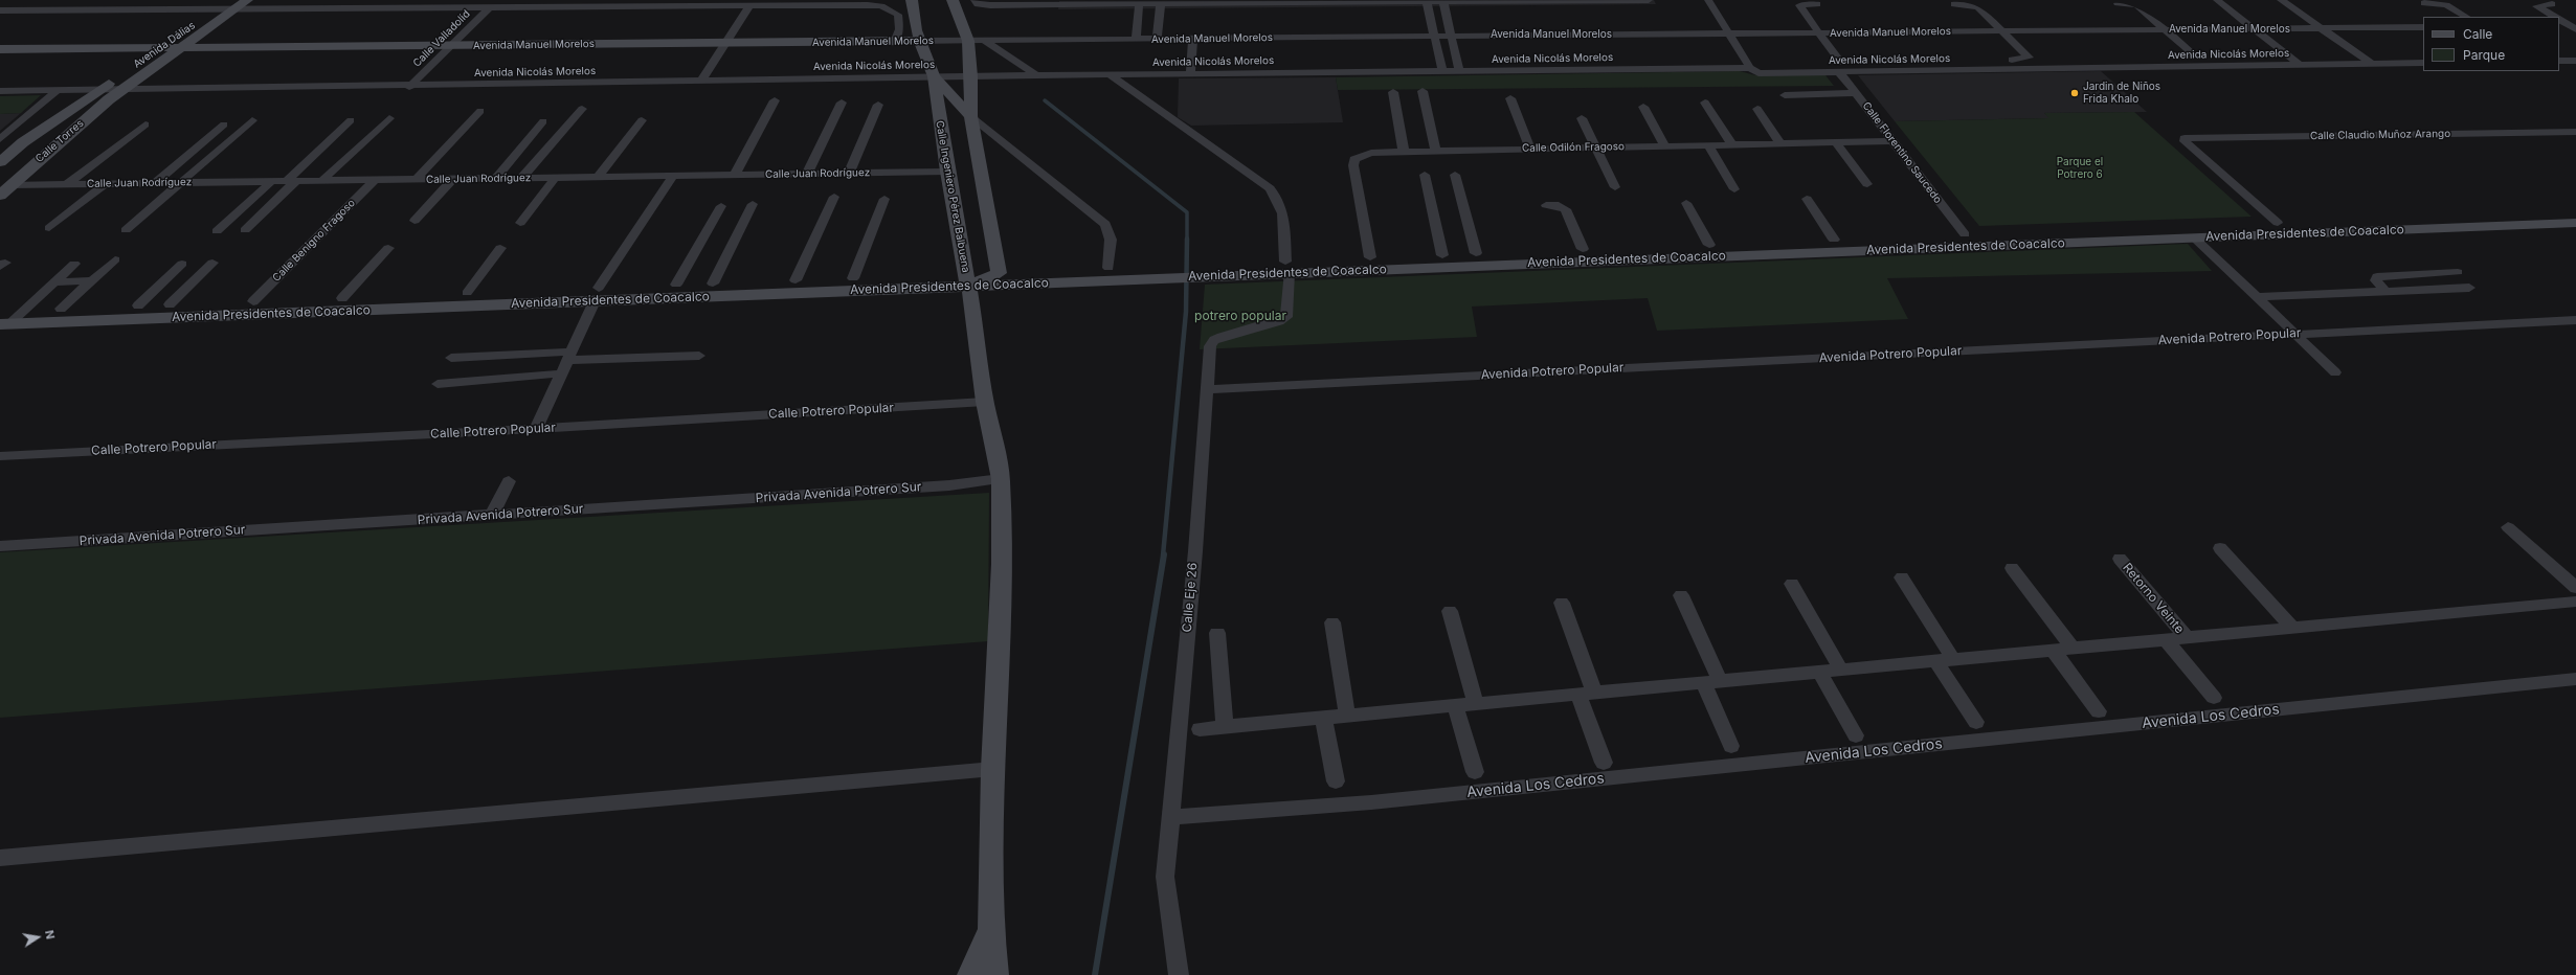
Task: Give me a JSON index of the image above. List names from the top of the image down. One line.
{"streets":{"street":["Avenida Manuel Morelos","Calle Valladolid","Avenida Dálias","Avenida Nicolás Morelos","Calle Claudio Muñoz Arango","Calle Torres","Calle Odilón Fragoso","Calle Florentino Saucedo","Calle Juan Rodríguez","Calle Ingeniero Pérez Balbuena","Avenida Presidentes de Coacalco","Calle Benigno Fragoso","Avenida Potrero Popular","Calle Potrero Popular","Privada Avenida Potrero Sur","Calle Eje 26","Retorno Veinte","Avenida Los Cedros"]},"crossings":[["Avenida Manuel Morelos","Calle Valladolid"],["Avenida Manuel Morelos","Avenida Dálias"],["Avenida Manuel Morelos","Calle Florentino Saucedo"],["Calle Valladolid","Avenida Nicolás Morelos"],["Avenida Dálias","Avenida Nicolás Morelos"],["Avenida Dálias","Calle Torres"],["Avenida Nicolás Morelos","Calle Torres"],["Avenida Nicolás Morelos","Calle Florentino Saucedo"],["Avenida Nicolás Morelos","Calle Ingeniero Pérez Balbuena"],["Calle Claudio Muñoz Arango","Avenida Presidentes de Coacalco"],["Calle Torres","Calle Juan Rodríguez"],["Calle Odilón Fragoso","Calle Florentino Saucedo"],["Calle Odilón Fragoso","Avenida Presidentes de Coacalco"],["Calle Florentino Saucedo","Avenida Presidentes de Coacalco"],["Calle Juan Rodríguez","Calle Ingeniero Pérez Balbuena"],["Calle Juan Rodríguez","Calle Benigno Fragoso"],["Calle Ingeniero Pérez Balbuena","Avenida Presidentes de Coacalco"],["Calle Ingeniero Pérez Balbuena","Calle Potrero Popular"],["Calle Ingeniero Pérez Balbuena","Privada Avenida Potrero Sur"],["Avenida Presidentes de Coacalco","Calle Benigno Fragoso"],["Avenida Presidentes de Coacalco","Calle Eje 26"],["Avenida Potrero Popular","Calle Eje 26"],["Calle Eje 26","Avenida Los Cedros"]],"parks":["Parque el Potrero 6","potrero popular"],"places":["Jardin de Niños Frida Khalo"],"legend":["Calle","Parque"],"north":"right"}
